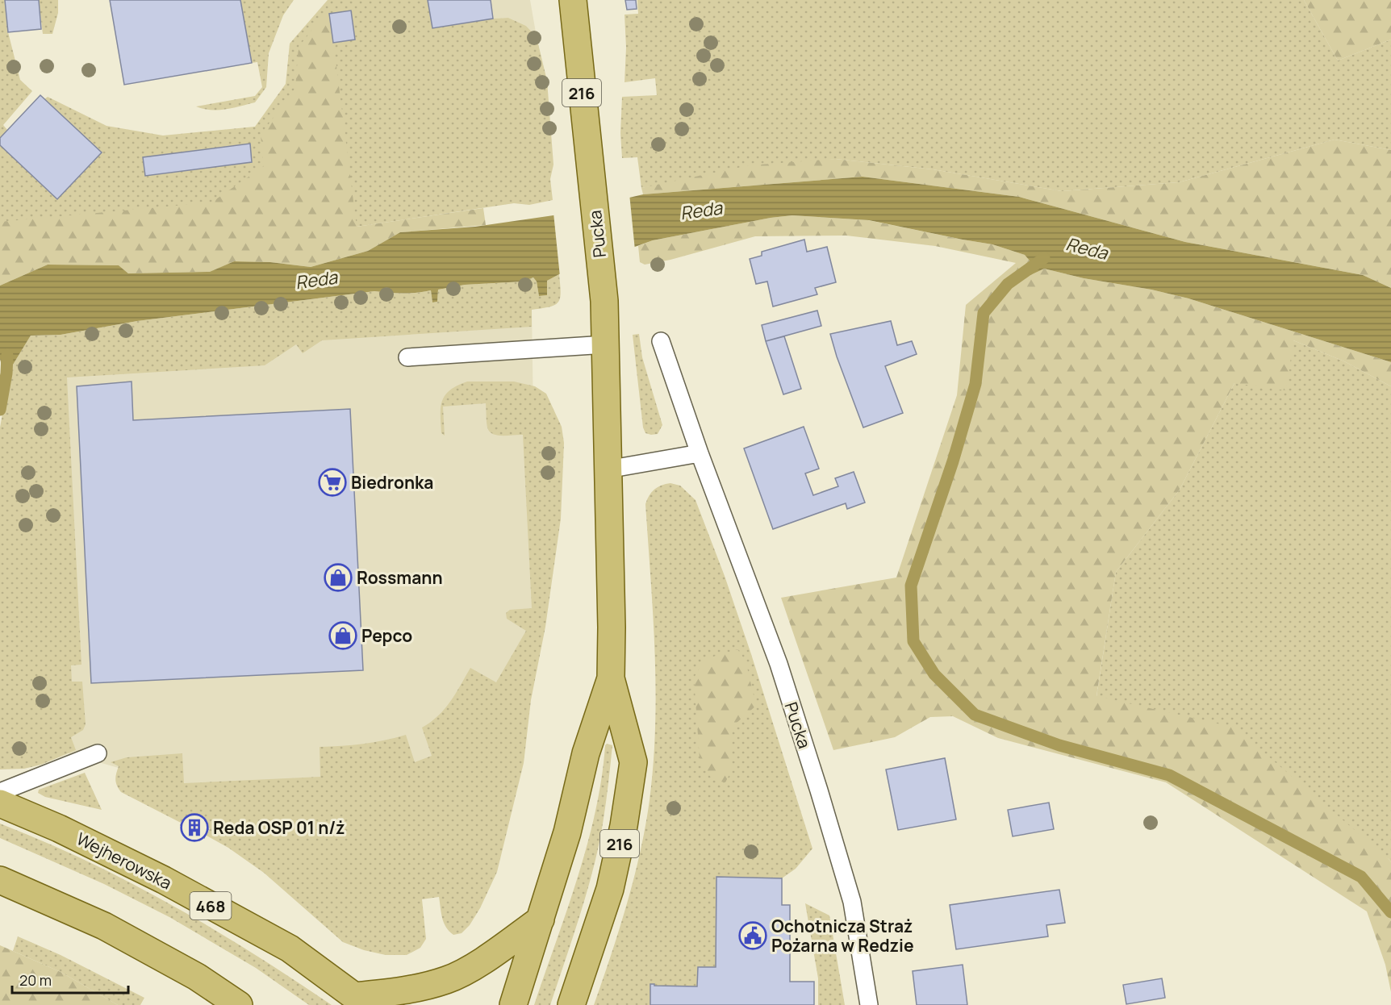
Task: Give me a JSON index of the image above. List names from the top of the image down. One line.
{"streets":{"main road":["216","Pucka","Wejherowska","468"]},"water":["Reda"],"places":{"supermarket":["Biedronka"],"shop":["Rossmann","Pepco"],"building":["Reda OSP 01 n/ż"],"public building":["Ochotnicza Straż Pożarna w Redzie"]},"scale_bar":"20 m"}
